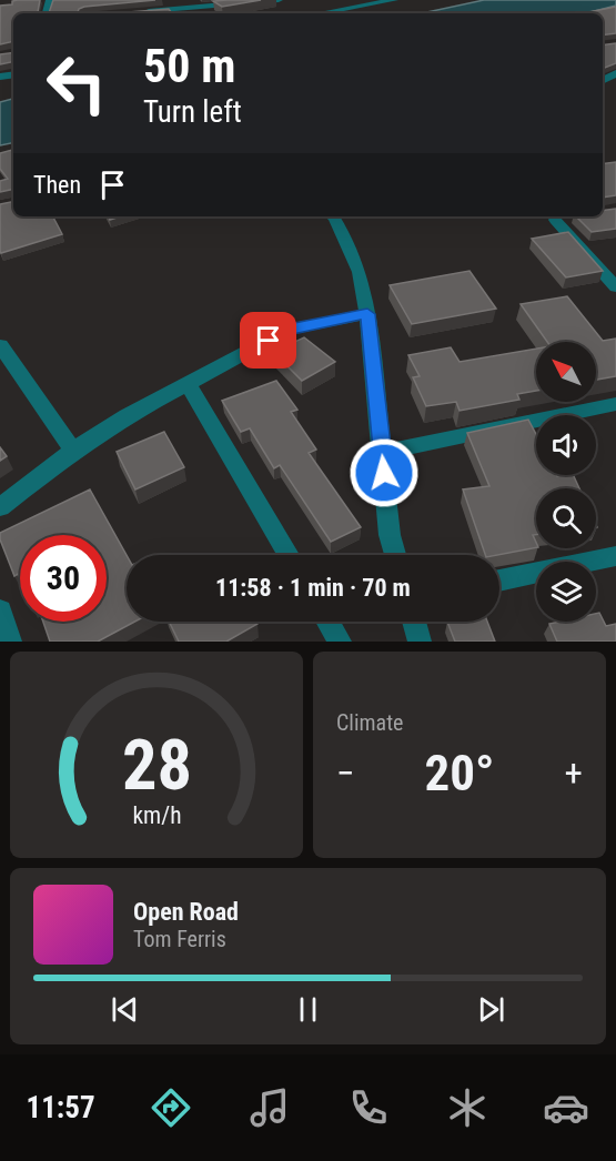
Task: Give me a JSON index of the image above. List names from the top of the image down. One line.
{"north":"top left","page":{"turn":["50 m","Turn left"],"then":"Then","limit":"30","trip":"11:58 · 1 min · 70 m","tile":"Climate","heat":["−","20°","+"],"song":["Open Road","Tom Ferris"],"tabs":"11:57","gauge":["28","km/h"]}}
